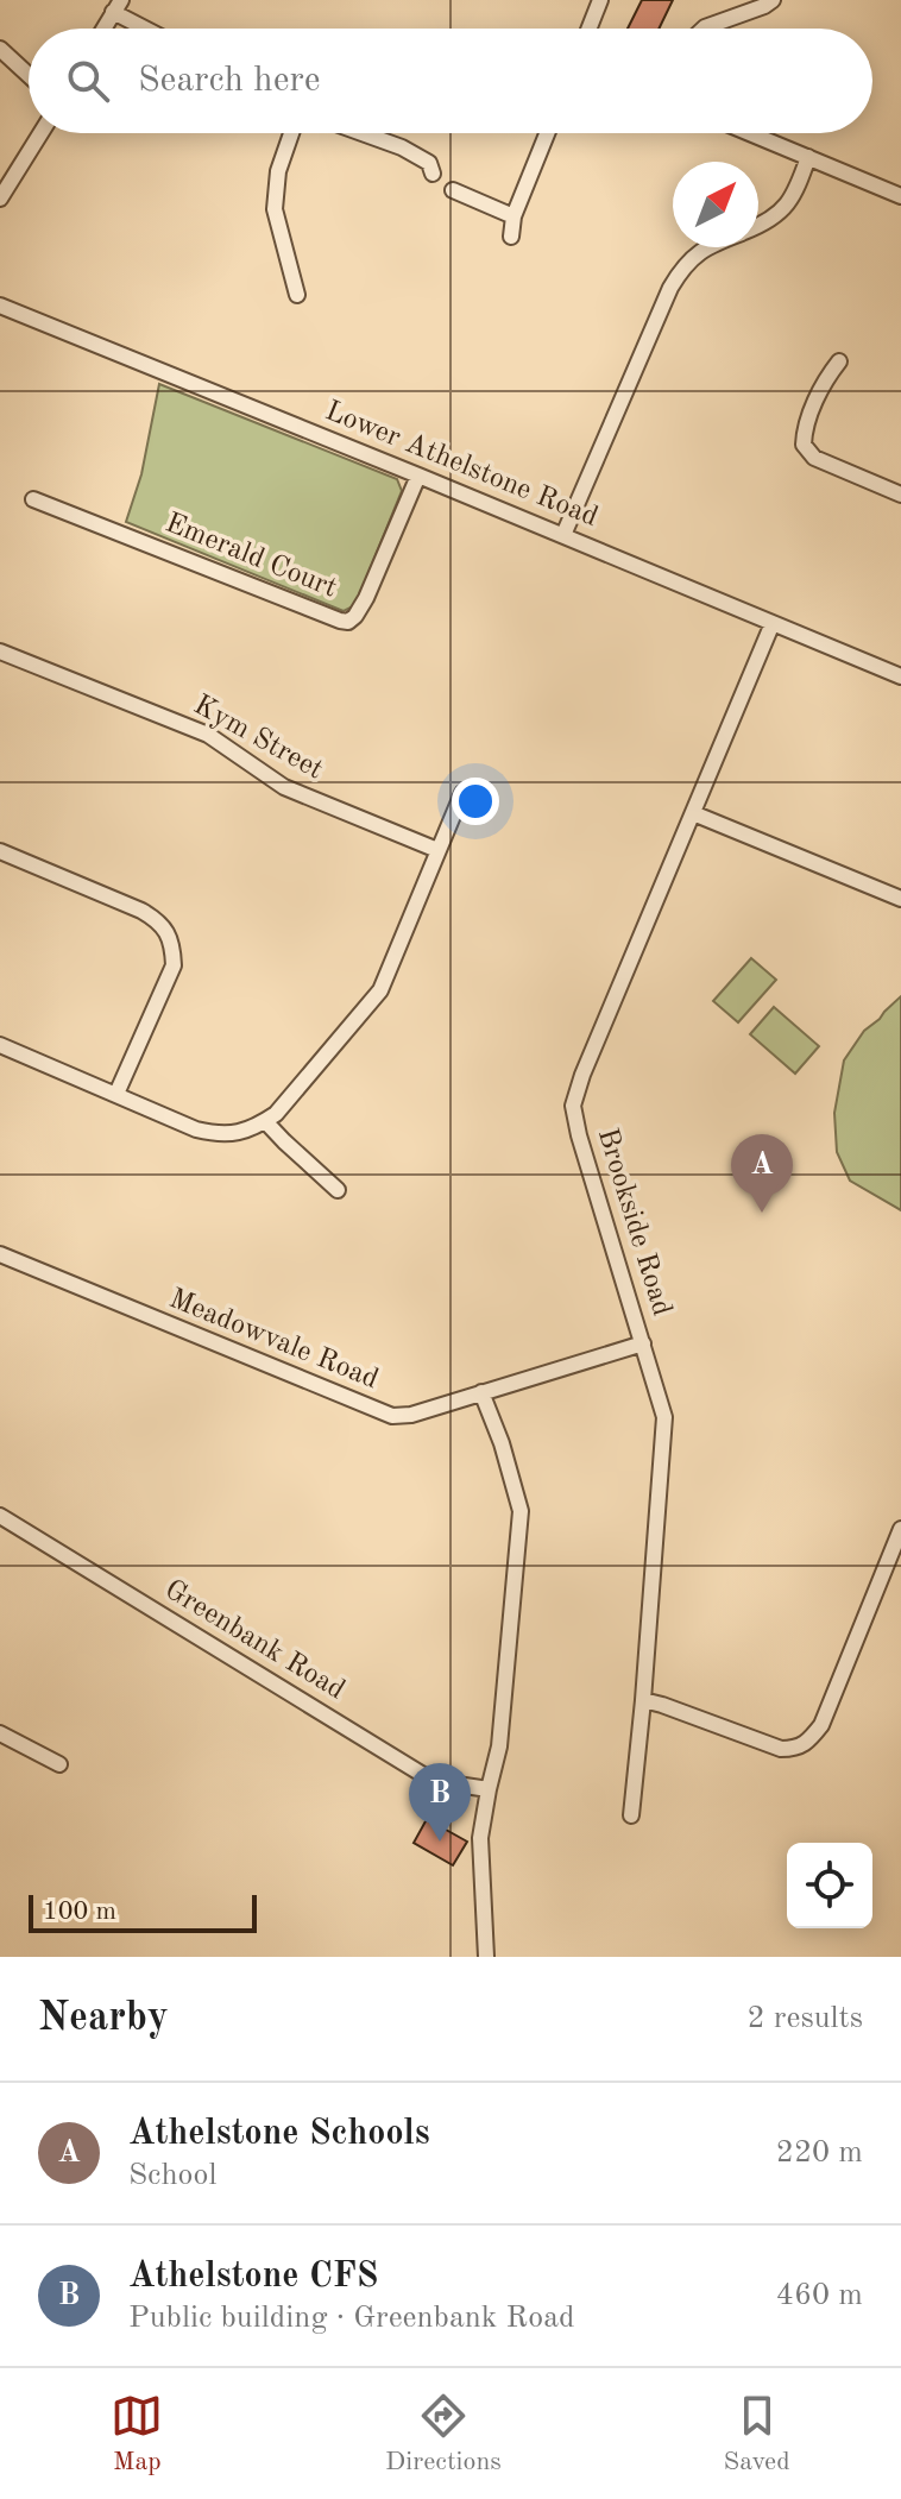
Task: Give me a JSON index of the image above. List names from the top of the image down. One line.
{"streets":{"street":["Lower Athelstone Road","Emerald Court","Kym Street","Brookside Road","Meadowvale Road","Greenbank Road"]},"crossings":[["Lower Athelstone Road","Emerald Court"],["Lower Athelstone Road","Brookside Road"],["Brookside Road","Meadowvale Road"]],"scale_bar":"100 m","north":"top right","page":{"search":"Search here","pins":["A","B"],"scale":"100 m","heading":["Nearby","2 results"],"list":[{"mark":"A","name":"Athelstone Schools","note":"School","value":"220 m"},{"mark":"B","name":"Athelstone CFS","note":"Public building · Greenbank Road","value":"460 m"}],"nav":["Map","Directions","Saved"]}}
